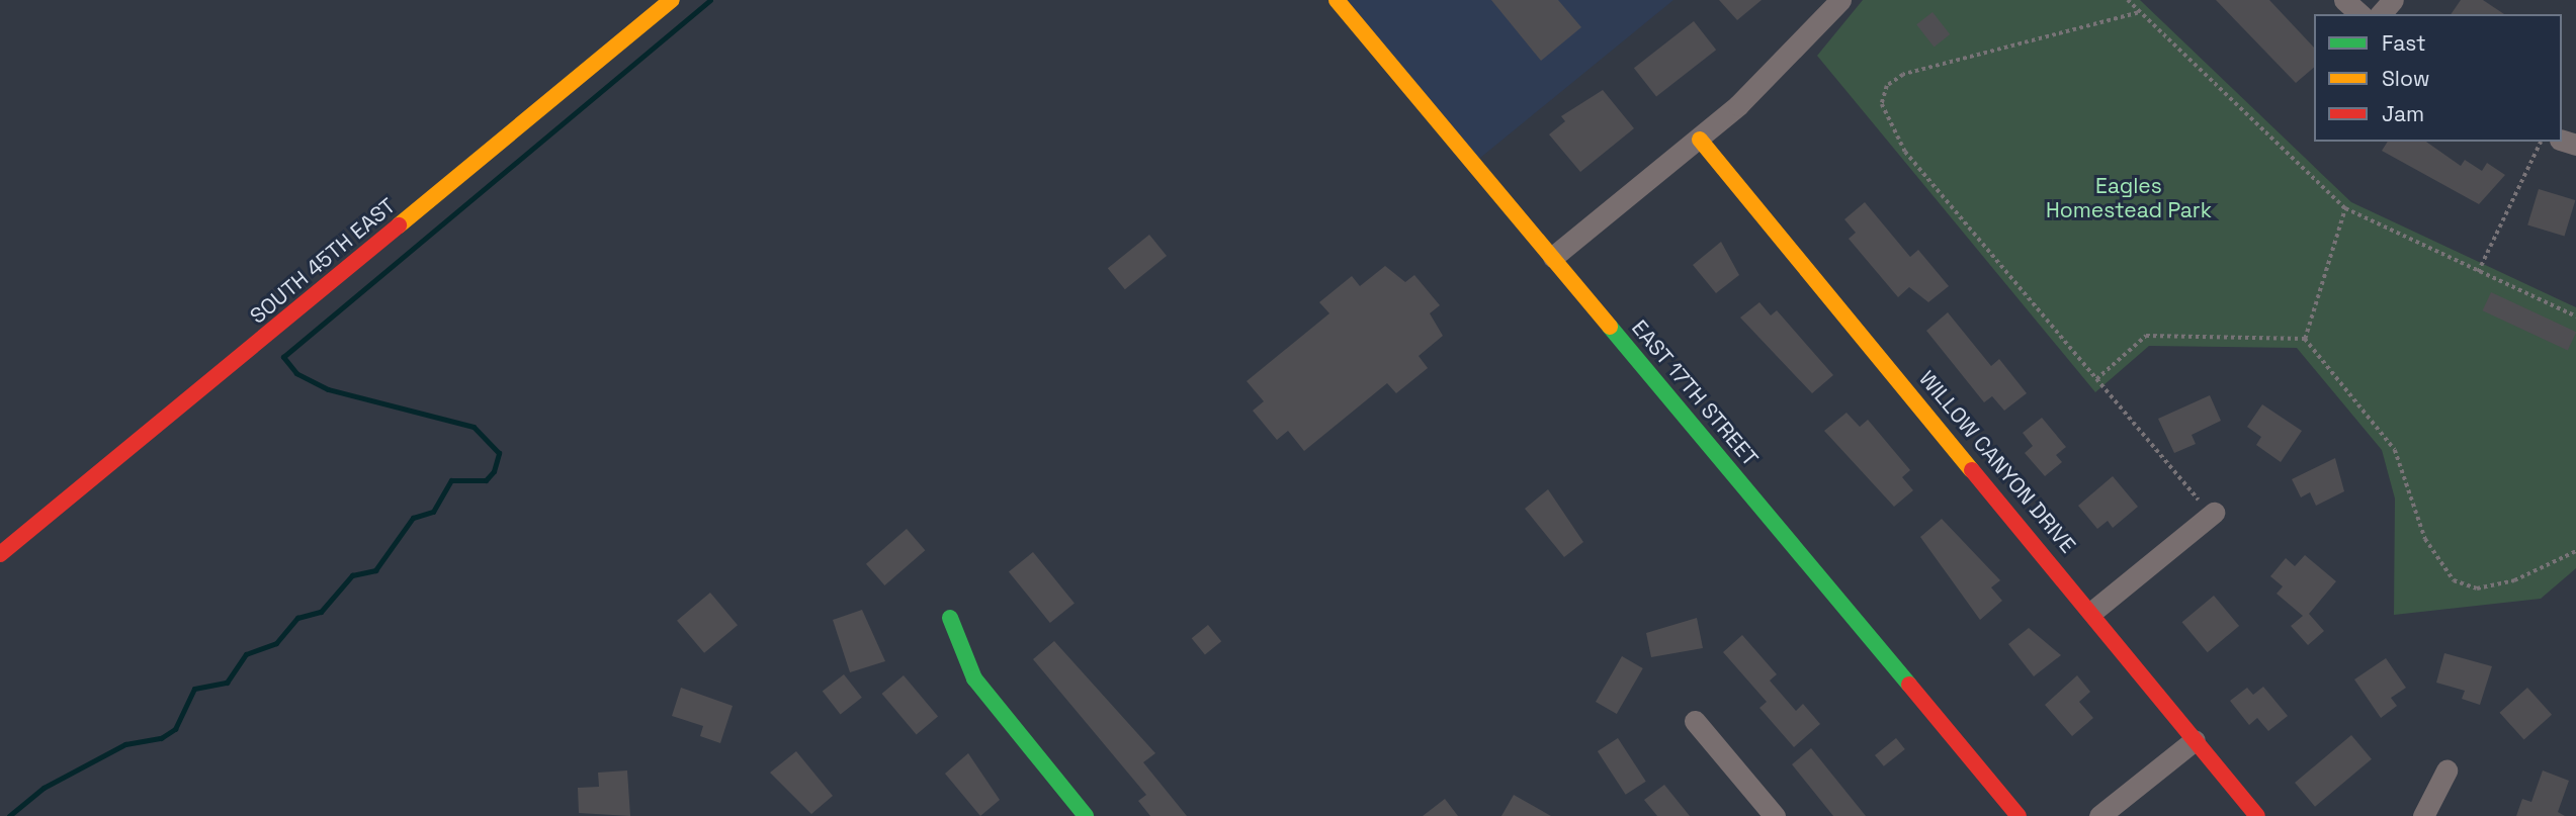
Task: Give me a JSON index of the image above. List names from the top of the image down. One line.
{"streets":{"main road":["SOUTH 45TH EAST","EAST 17TH STREET","WILLOW CANYON DRIVE"]},"parks":["Eagles Homestead Park"],"legend":["Fast","Slow","Jam"]}
